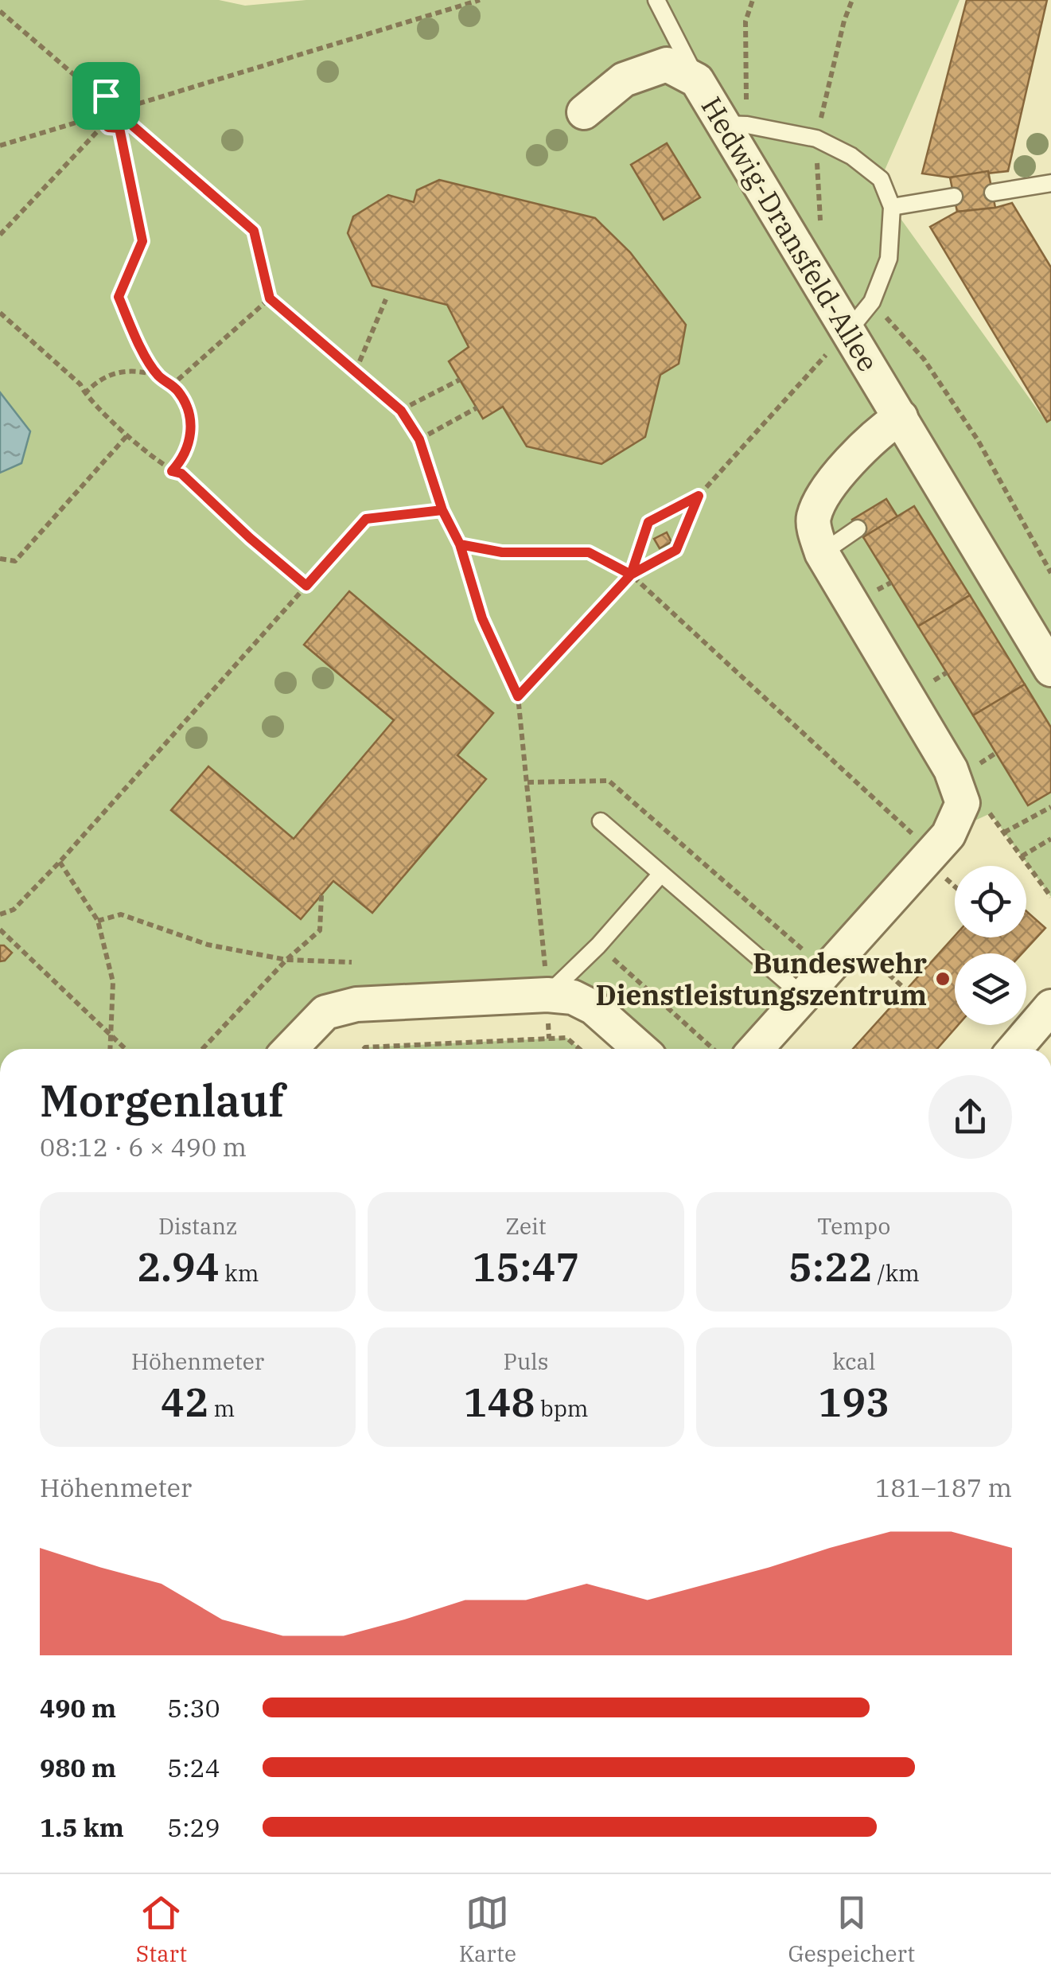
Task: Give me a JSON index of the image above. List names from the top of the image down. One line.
{"streets":{"street":["Hedwig-Dransfeld-Allee"]},"places":["Bundeswehr Dienstleistungszentrum"],"page":{"heading":["Morgenlauf","08:12 · 6 × 490 m"],"stats":[["Distanz","2.94 km"],["Zeit","15:47"],["Tempo","5:22 /km"],["Höhenmeter","42 m"],["Puls","148 bpm"],["kcal","193"]],"chart":["Höhenmeter","181–187 m"],"list":[{"name":"490 m","note":"5:30"},{"name":"980 m","note":"5:24"},{"name":"1.5 km","note":"5:29"}],"tabs":["Start","Karte","Gespeichert"]}}
